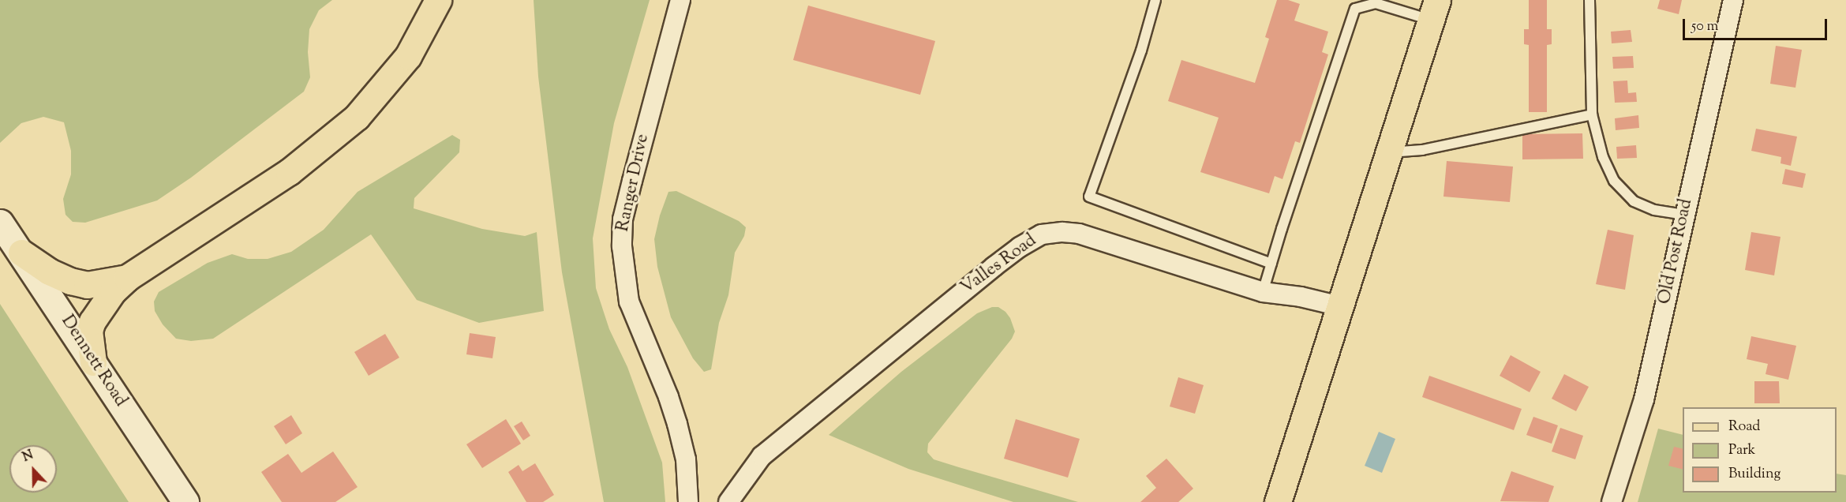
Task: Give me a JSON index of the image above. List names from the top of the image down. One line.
{"streets":{"street":["Ranger Drive","Old Post Road","Valles Road","Dennett Road"]},"legend":["Road","Park","Building"],"scale_bar":"50 m","north":"top"}
